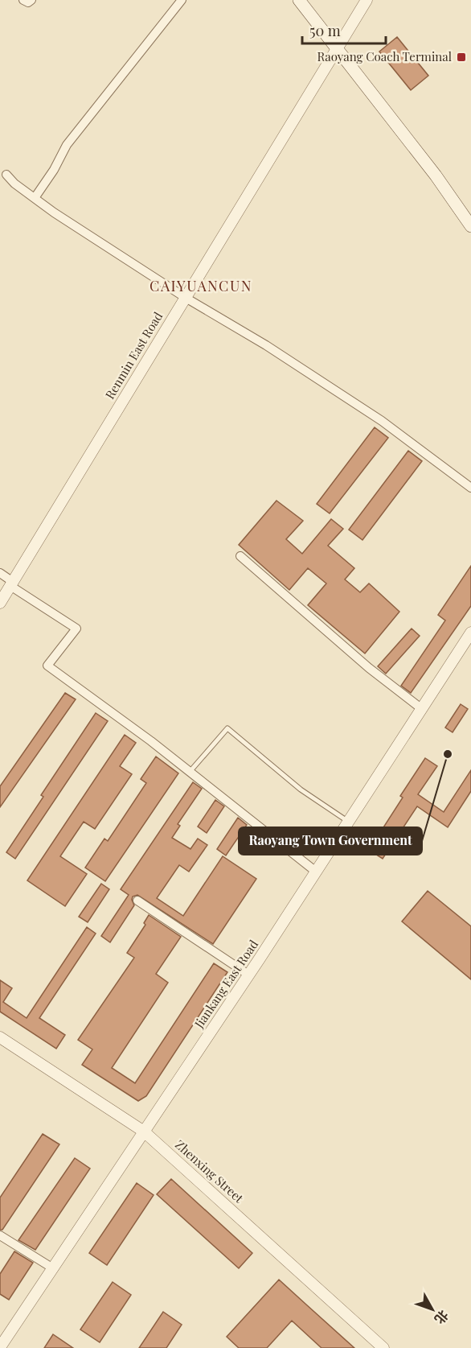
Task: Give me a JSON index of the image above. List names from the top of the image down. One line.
{"streets":{"street":["Renmin East Road","Jiankang East Road","Zhenxing Street"]},"crossings":[["Jiankang East Road","Zhenxing Street"]],"districts":["CAIYUANCUN"],"places":{"transit":["Raoyang Coach Terminal"],"other":["Raoyang Town Government"]},"scale_bar":"50 m","north":"bottom right"}
